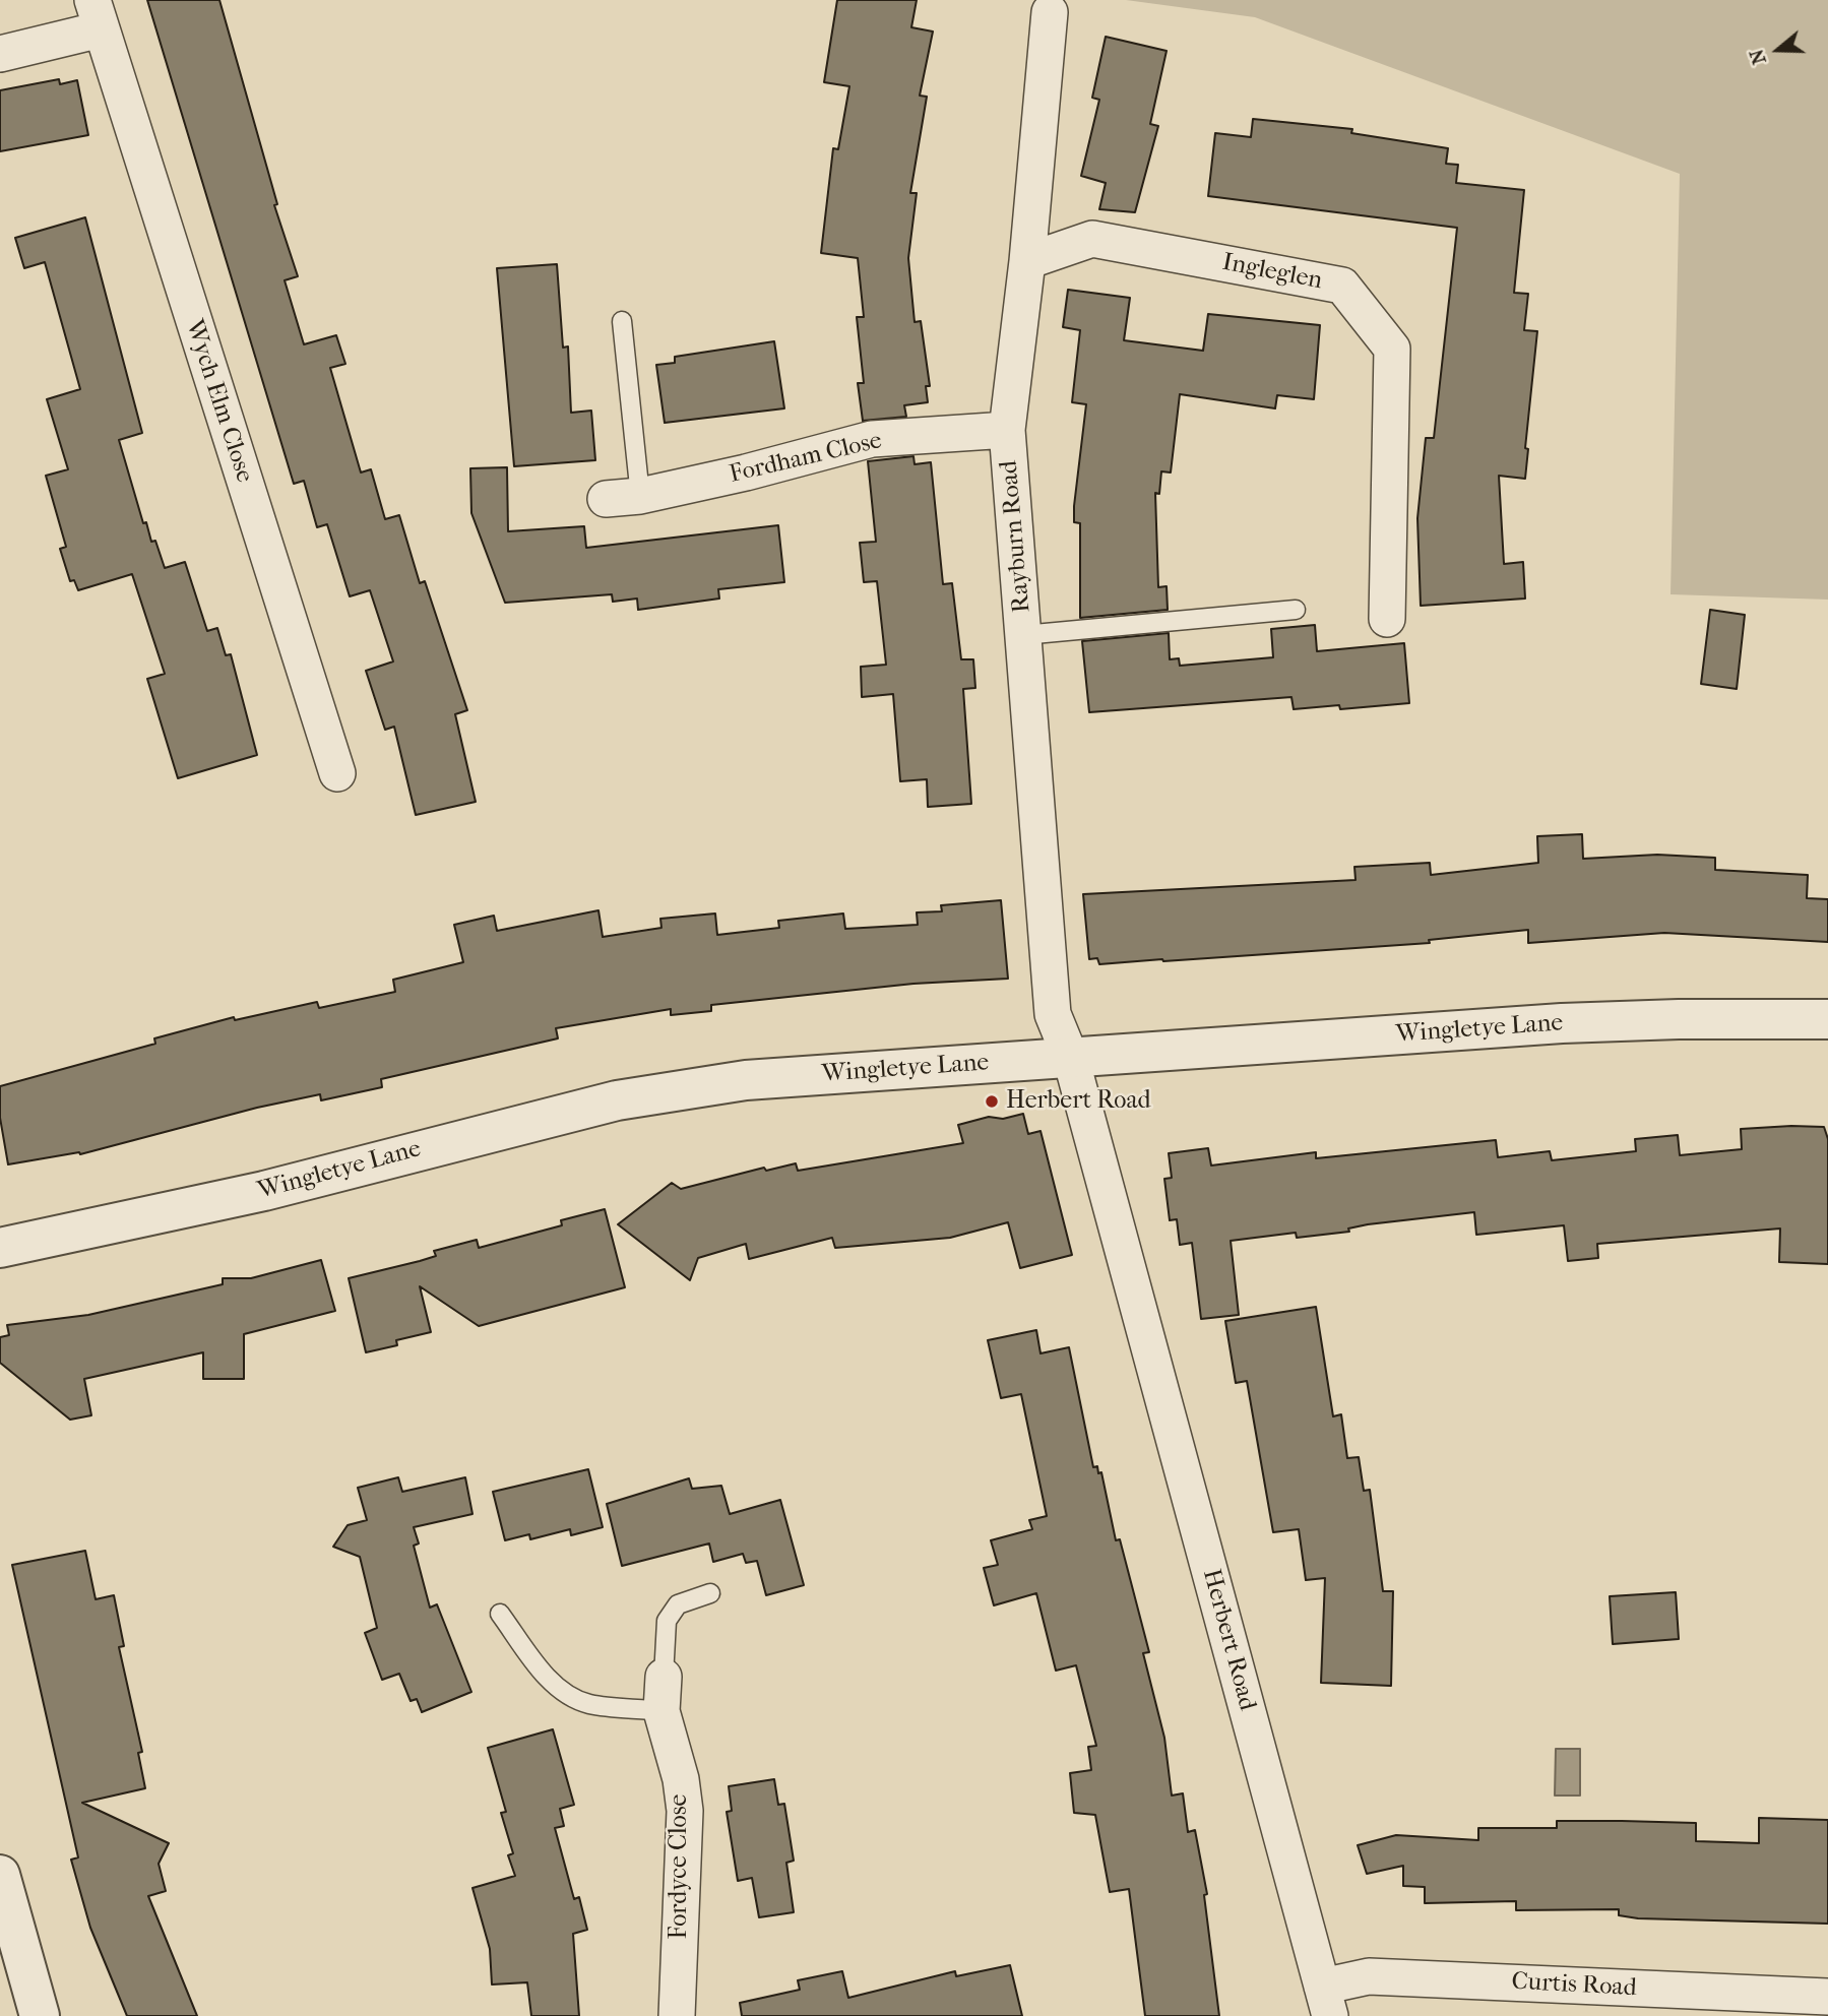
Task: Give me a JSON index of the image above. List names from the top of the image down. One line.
{"streets":{"street":["Ingleglen","Wych Elm Close","Fordham Close","Rayburn Road","Wingletye Lane","Herbert Road","Fordyce Close","Curtis Road"]},"crossings":[["Ingleglen","Rayburn Road"],["Fordham Close","Rayburn Road"],["Rayburn Road","Wingletye Lane"],["Rayburn Road","Herbert Road"],["Wingletye Lane","Herbert Road"],["Herbert Road","Curtis Road"]],"places":["Herbert Road"],"north":"left"}
